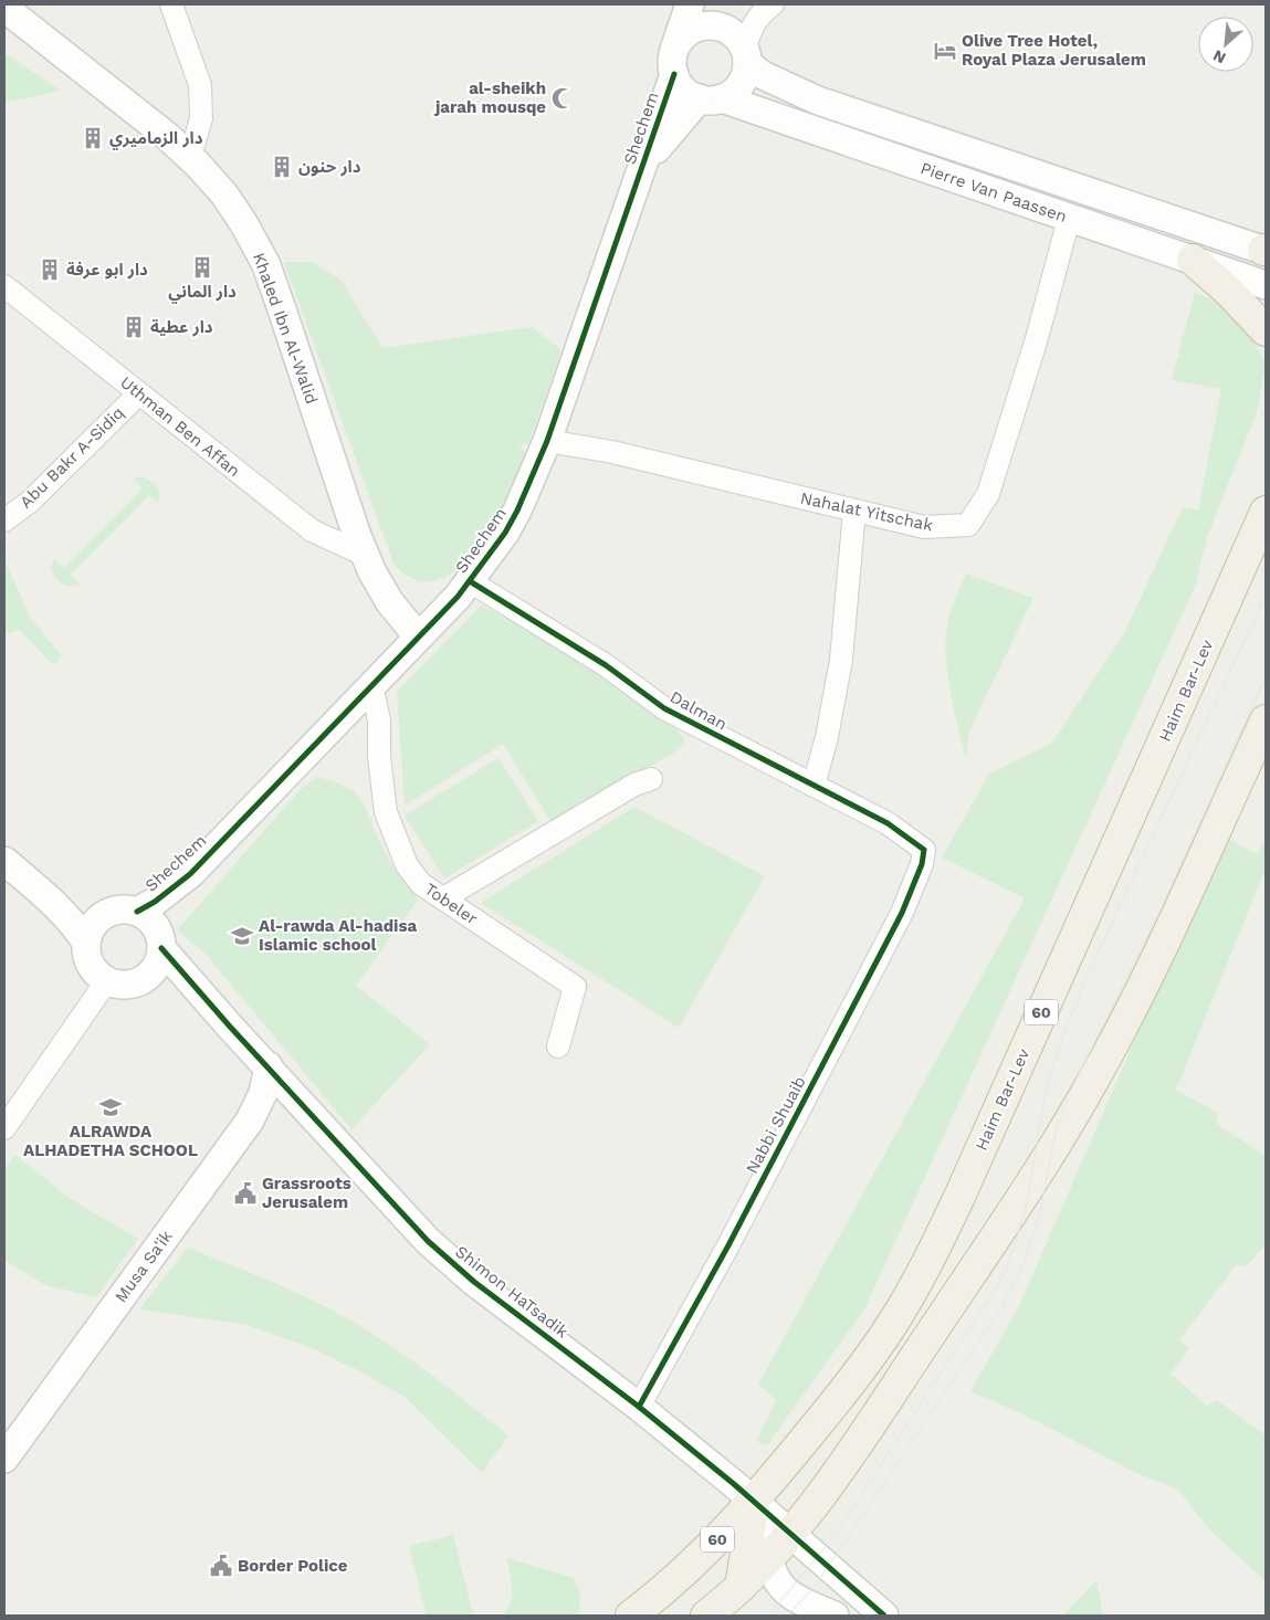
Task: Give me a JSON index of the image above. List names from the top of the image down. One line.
{"streets":{"highway":["Haim Bar-Lev","60"],"street":["Shechem","Pierre Van Paassen","Khaled Ibn Al-Walid","Uthman Ben Affan","Abu Bakr A-Sidiq","Nahalat Yitschak","Dalman","Tobeler","Nabbi Shuaib","Musa Sa'ik","Shimon HaTsadik"]},"crossings":[["Shechem","Pierre Van Paassen"],["Shechem","Khaled Ibn Al-Walid"],["Shechem","Nahalat Yitschak"],["Shechem","Dalman"],["Shechem","Tobeler"],["Shechem","Shimon HaTsadik"],["Pierre Van Paassen","Nahalat Yitschak"],["Khaled Ibn Al-Walid","Uthman Ben Affan"],["Uthman Ben Affan","Abu Bakr A-Sidiq"],["Haim Bar-Lev","Shimon HaTsadik"],["Dalman","Nabbi Shuaib"],["Nabbi Shuaib","Shimon HaTsadik"],["Musa Sa'ik","Shimon HaTsadik"]],"places":{"hotel":["Olive Tree Hotel, Royal Plaza Jerusalem"],"mosque":["al-sheikh jarah mousqe"],"building":["دار الزماميري","دار حنون","دار الماني","دار ابو عرفة","دار عطية"],"school or university":["Al-rawda Al-hadisa Islamic school","ALRAWDA ALHADETHA SCHOOL"],"public building":["Grassroots Jerusalem","Border Police"]},"north":"bottom left"}
